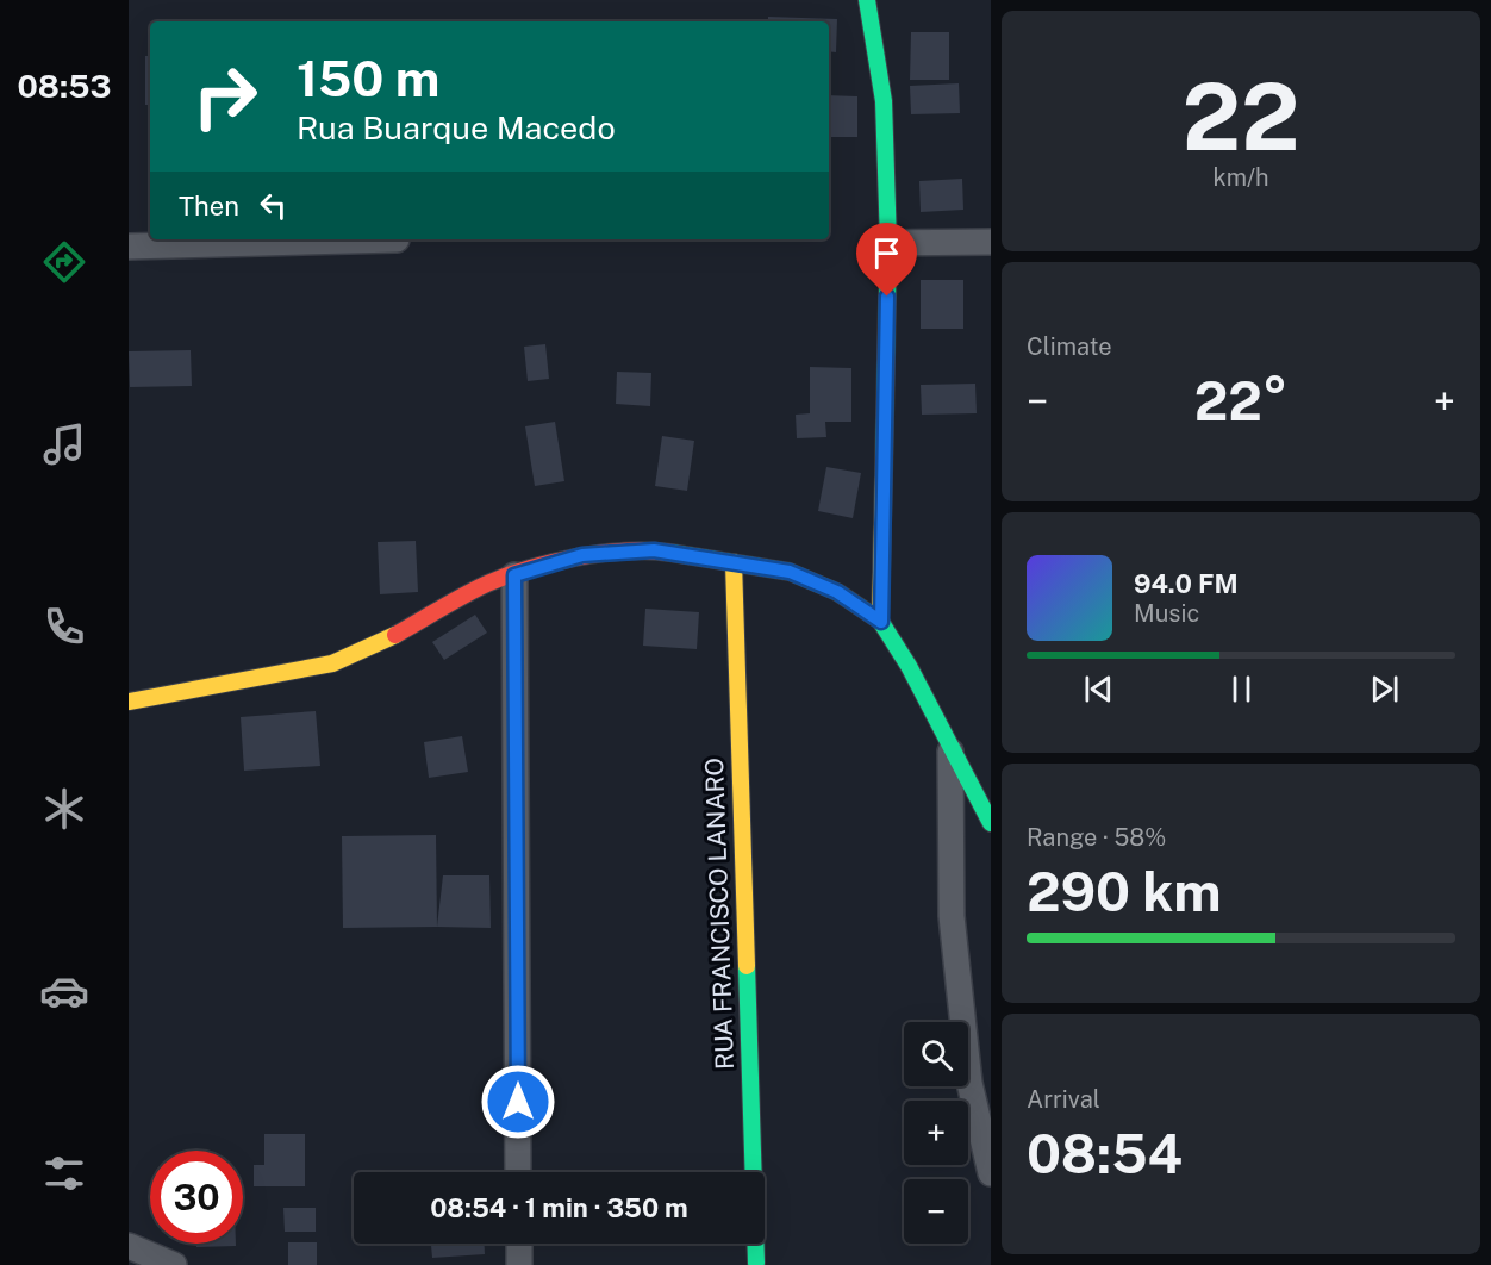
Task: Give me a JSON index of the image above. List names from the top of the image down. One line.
{"streets":{"street":["RUA FRANCISCO LANARO"]},"page":{"tabs":"08:53","tile":[["22","km/h"],"Climate",["Range · 58%","290 km"],["Arrival","08:54"]],"turn":["150 m","Rua Buarque Macedo"],"then":"Then","heat":["−","22°","+"],"song":["94.0 FM","Music"],"map_buttons":["+","−"],"limit":"30","trip":"08:54 · 1 min · 350 m"}}
